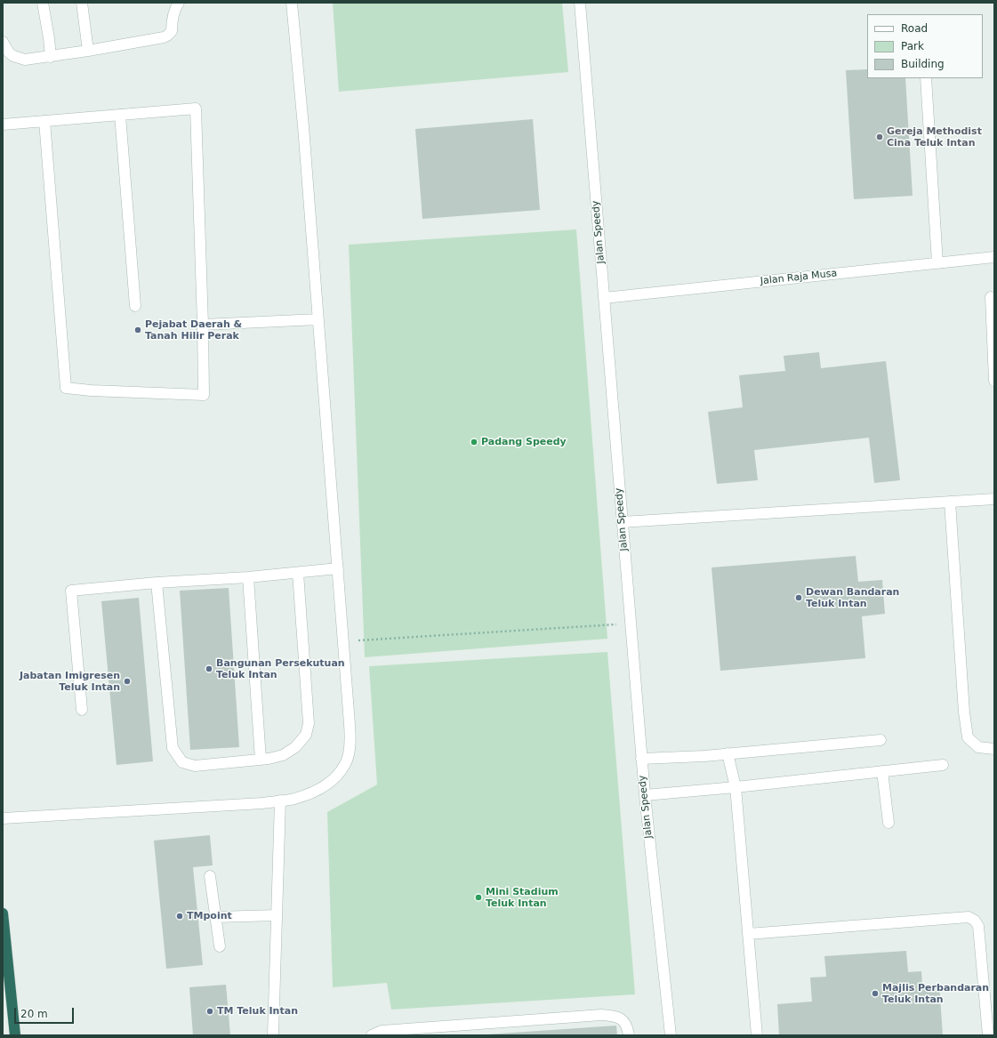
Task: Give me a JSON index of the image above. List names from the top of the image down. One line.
{"streets":{"street":["Jalan Speedy","Jalan Raja Musa"]},"crossings":[["Jalan Speedy","Jalan Raja Musa"]],"places":["Gereja Methodist Cina Teluk Intan","Pejabat Daerah & Tanah Hilir Perak","Padang Speedy","Dewan Bandaran Teluk Intan","Bangunan Persekutuan Teluk Intan","Jabatan Imigresen Teluk Intan","Mini Stadium Teluk Intan","TMpoint","Majlis Perbandaran Teluk Intan","TM Teluk Intan"],"legend":["Road","Park","Building"],"scale_bar":"20 m"}
